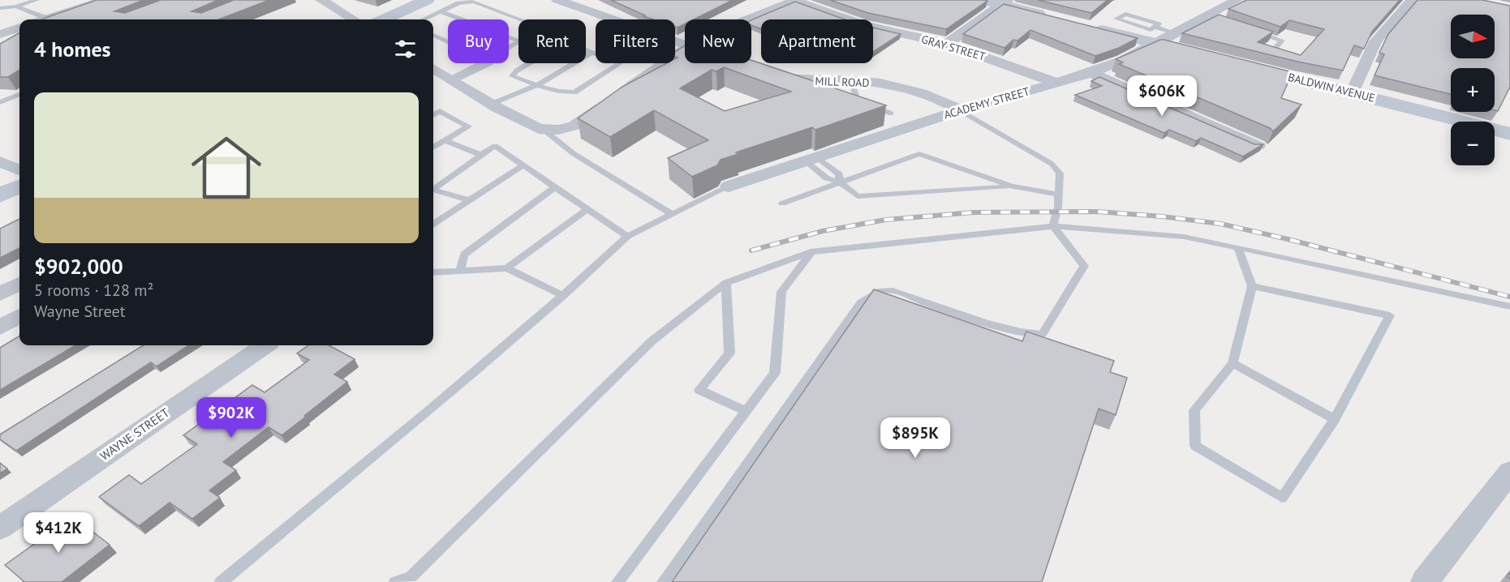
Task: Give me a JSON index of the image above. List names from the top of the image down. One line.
{"streets":{"street":["GRAY STREET","MILL ROAD","BALDWIN AVENUE","ACADEMY STREET","WAYNE STREET"]},"crossings":[["GRAY STREET","ACADEMY STREET"],["MILL ROAD","ACADEMY STREET"]],"north":"right","page":{"map_buttons":["+","−"],"chip":["Buy","Rent","Filters","New","Apartment"],"heading":"4 homes","price":["$606K","$902K","$895K","$412K"],"list":[{"name":"$902,000","note":"5 rooms · 128 m² · Wayne Street"}]}}
